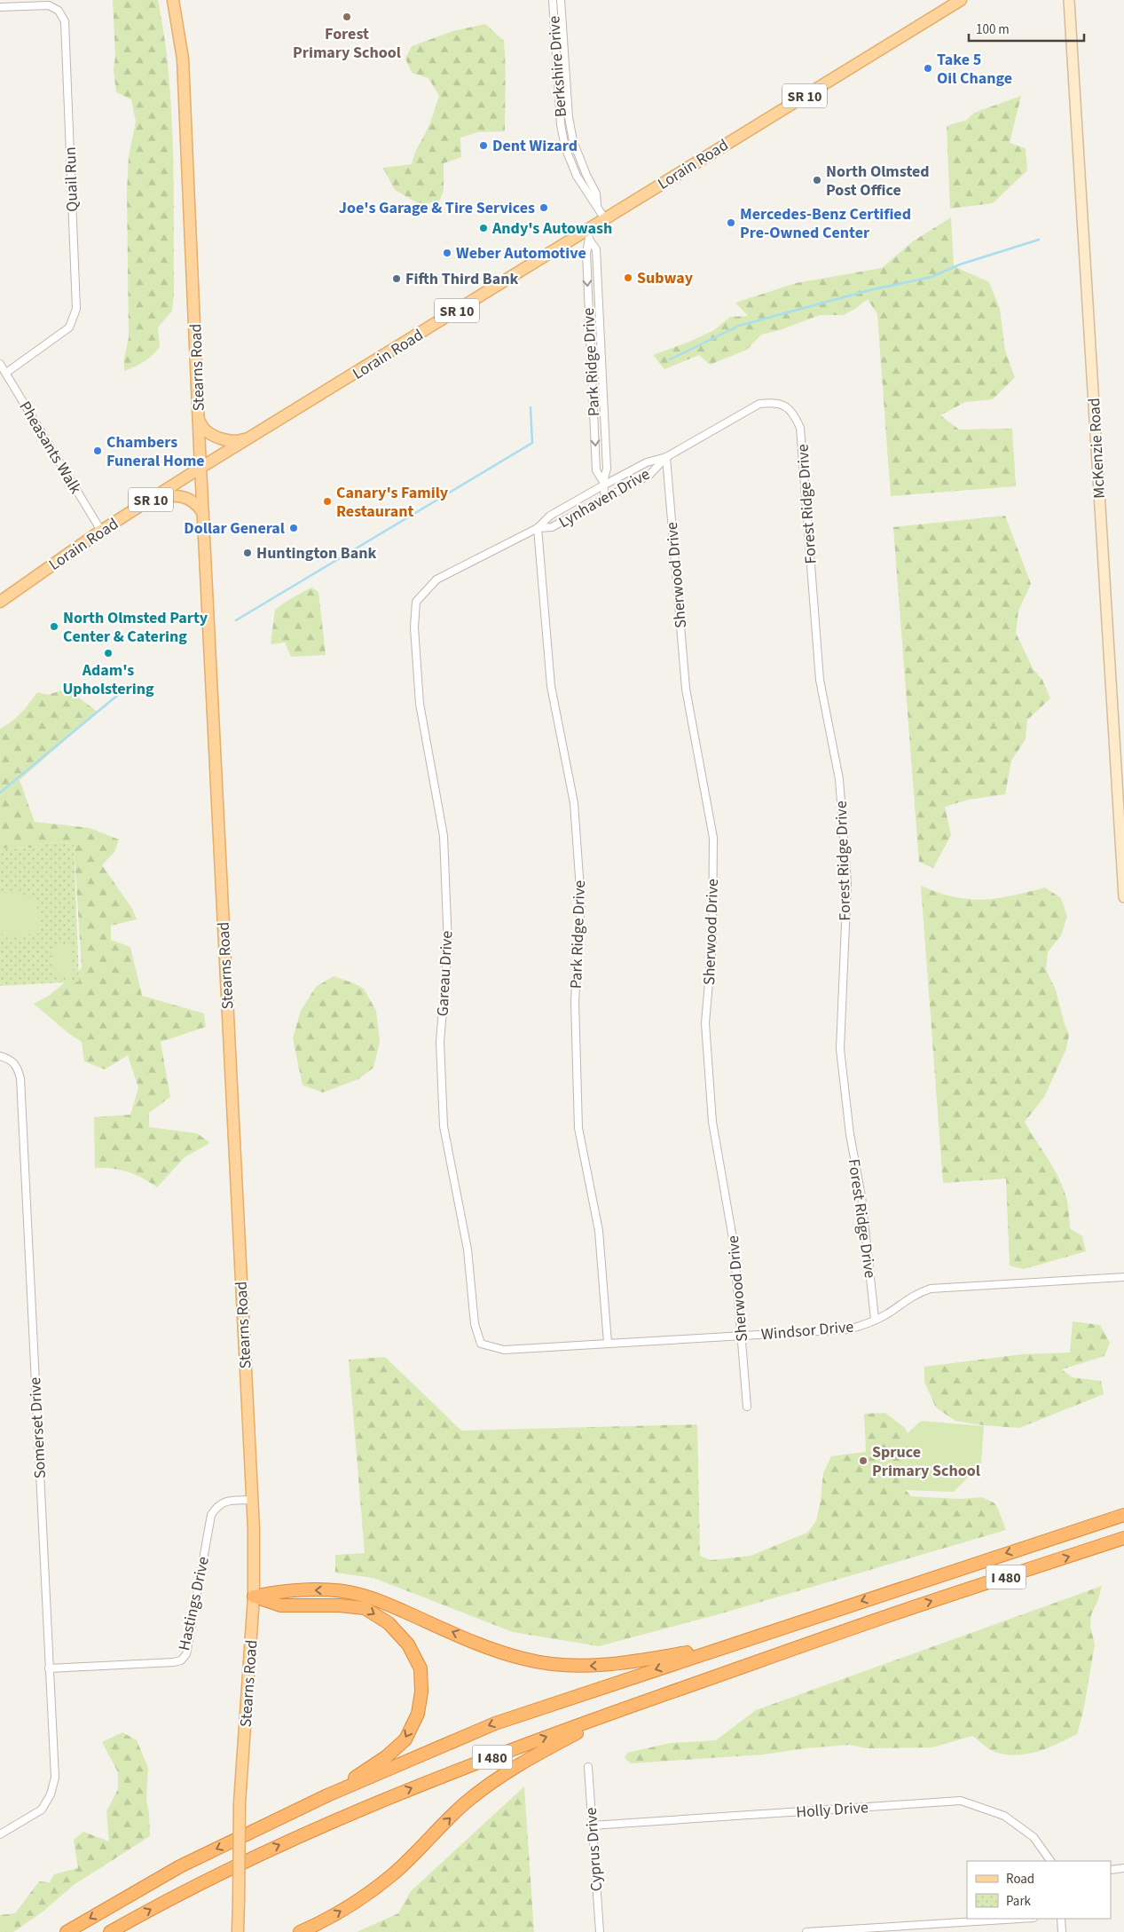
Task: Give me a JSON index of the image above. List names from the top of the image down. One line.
{"streets":{"highway":["I 480"],"main road":["SR 10","Lorain Road","Stearns Road"],"street":["Berkshire Drive","Quail Run","Park Ridge Drive","Pheasants Walk","McKenzie Road","Lynhaven Drive","Forest Ridge Drive","Sherwood Drive","Gareau Drive","Windsor Drive","Somerset Drive","Hastings Drive","Holly Drive","Cyprus Drive"]},"crossings":[["Berkshire Drive","Lorain Road"],["Lorain Road","Park Ridge Drive"],["Lorain Road","Stearns Road"],["Lorain Road","Pheasants Walk"],["Quail Run","Pheasants Walk"],["Park Ridge Drive","Lynhaven Drive"],["Park Ridge Drive","Windsor Drive"],["Stearns Road","Hastings Drive"],["Lynhaven Drive","Forest Ridge Drive"],["Lynhaven Drive","Sherwood Drive"],["Lynhaven Drive","Gareau Drive"],["Forest Ridge Drive","Windsor Drive"],["Sherwood Drive","Windsor Drive"],["Gareau Drive","Windsor Drive"],["Somerset Drive","Hastings Drive"],["Holly Drive","Cyprus Drive"]],"places":["Forest Primary School","Take 5 Oil Change","Dent Wizard","North Olmsted Post Office","Joe's Garage & Tire Services","Mercedes-Benz Certified Pre-Owned Center","Andy's Autowash","Weber Automotive","Subway","Fifth Third Bank","Chambers Funeral Home","Canary's Family Restaurant","Dollar General","Huntington Bank","North Olmsted Party Center & Catering","Adam's Upholstering","Spruce Primary School"],"legend":["Road","Park"],"scale_bar":"100 m"}
